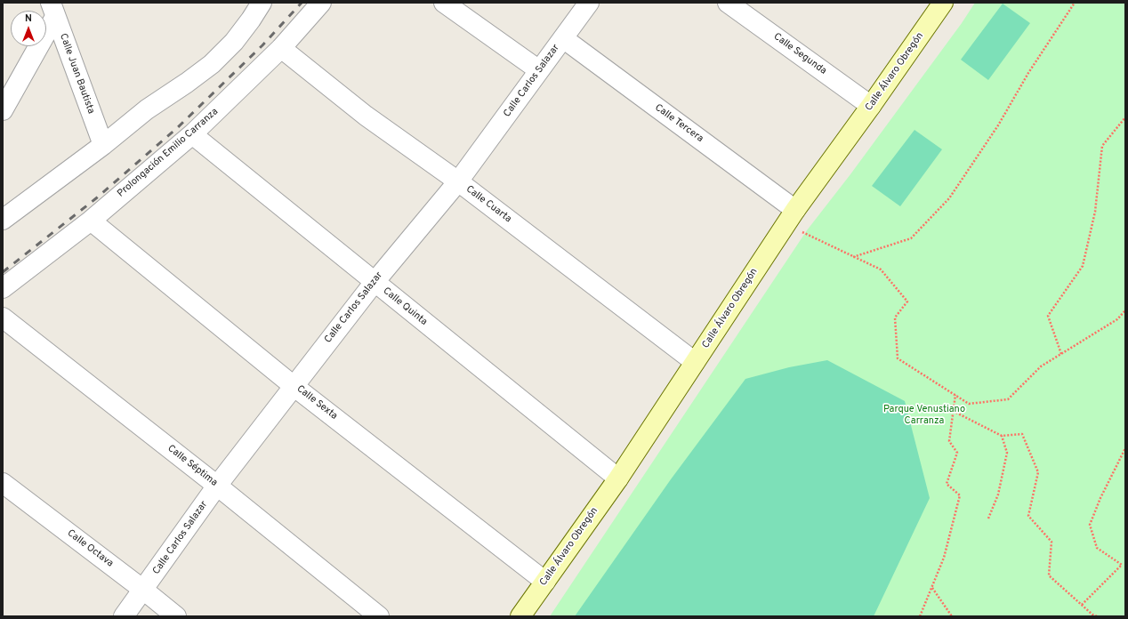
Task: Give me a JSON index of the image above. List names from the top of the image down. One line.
{"streets":{"street":["Calle Segunda","Calle Álvaro Obregón","Calle Juan Bautista","Calle Carlos Salazar","Calle Tercera","Prolongación Emilio Carranza","Calle Cuarta","Calle Quinta","Calle Sexta","Calle Séptima","Calle Octava"]},"crossings":[["Calle Segunda","Calle Álvaro Obregón"],["Calle Álvaro Obregón","Calle Tercera"],["Calle Álvaro Obregón","Calle Cuarta"],["Calle Álvaro Obregón","Calle Quinta"],["Calle Álvaro Obregón","Calle Sexta"],["Calle Carlos Salazar","Calle Tercera"],["Calle Carlos Salazar","Calle Cuarta"],["Calle Carlos Salazar","Calle Quinta"],["Calle Carlos Salazar","Calle Sexta"],["Calle Carlos Salazar","Calle Séptima"],["Calle Carlos Salazar","Calle Octava"],["Prolongación Emilio Carranza","Calle Cuarta"],["Prolongación Emilio Carranza","Calle Quinta"],["Prolongación Emilio Carranza","Calle Sexta"]],"parks":["Parque Venustiano Carranza"],"north":"top"}
